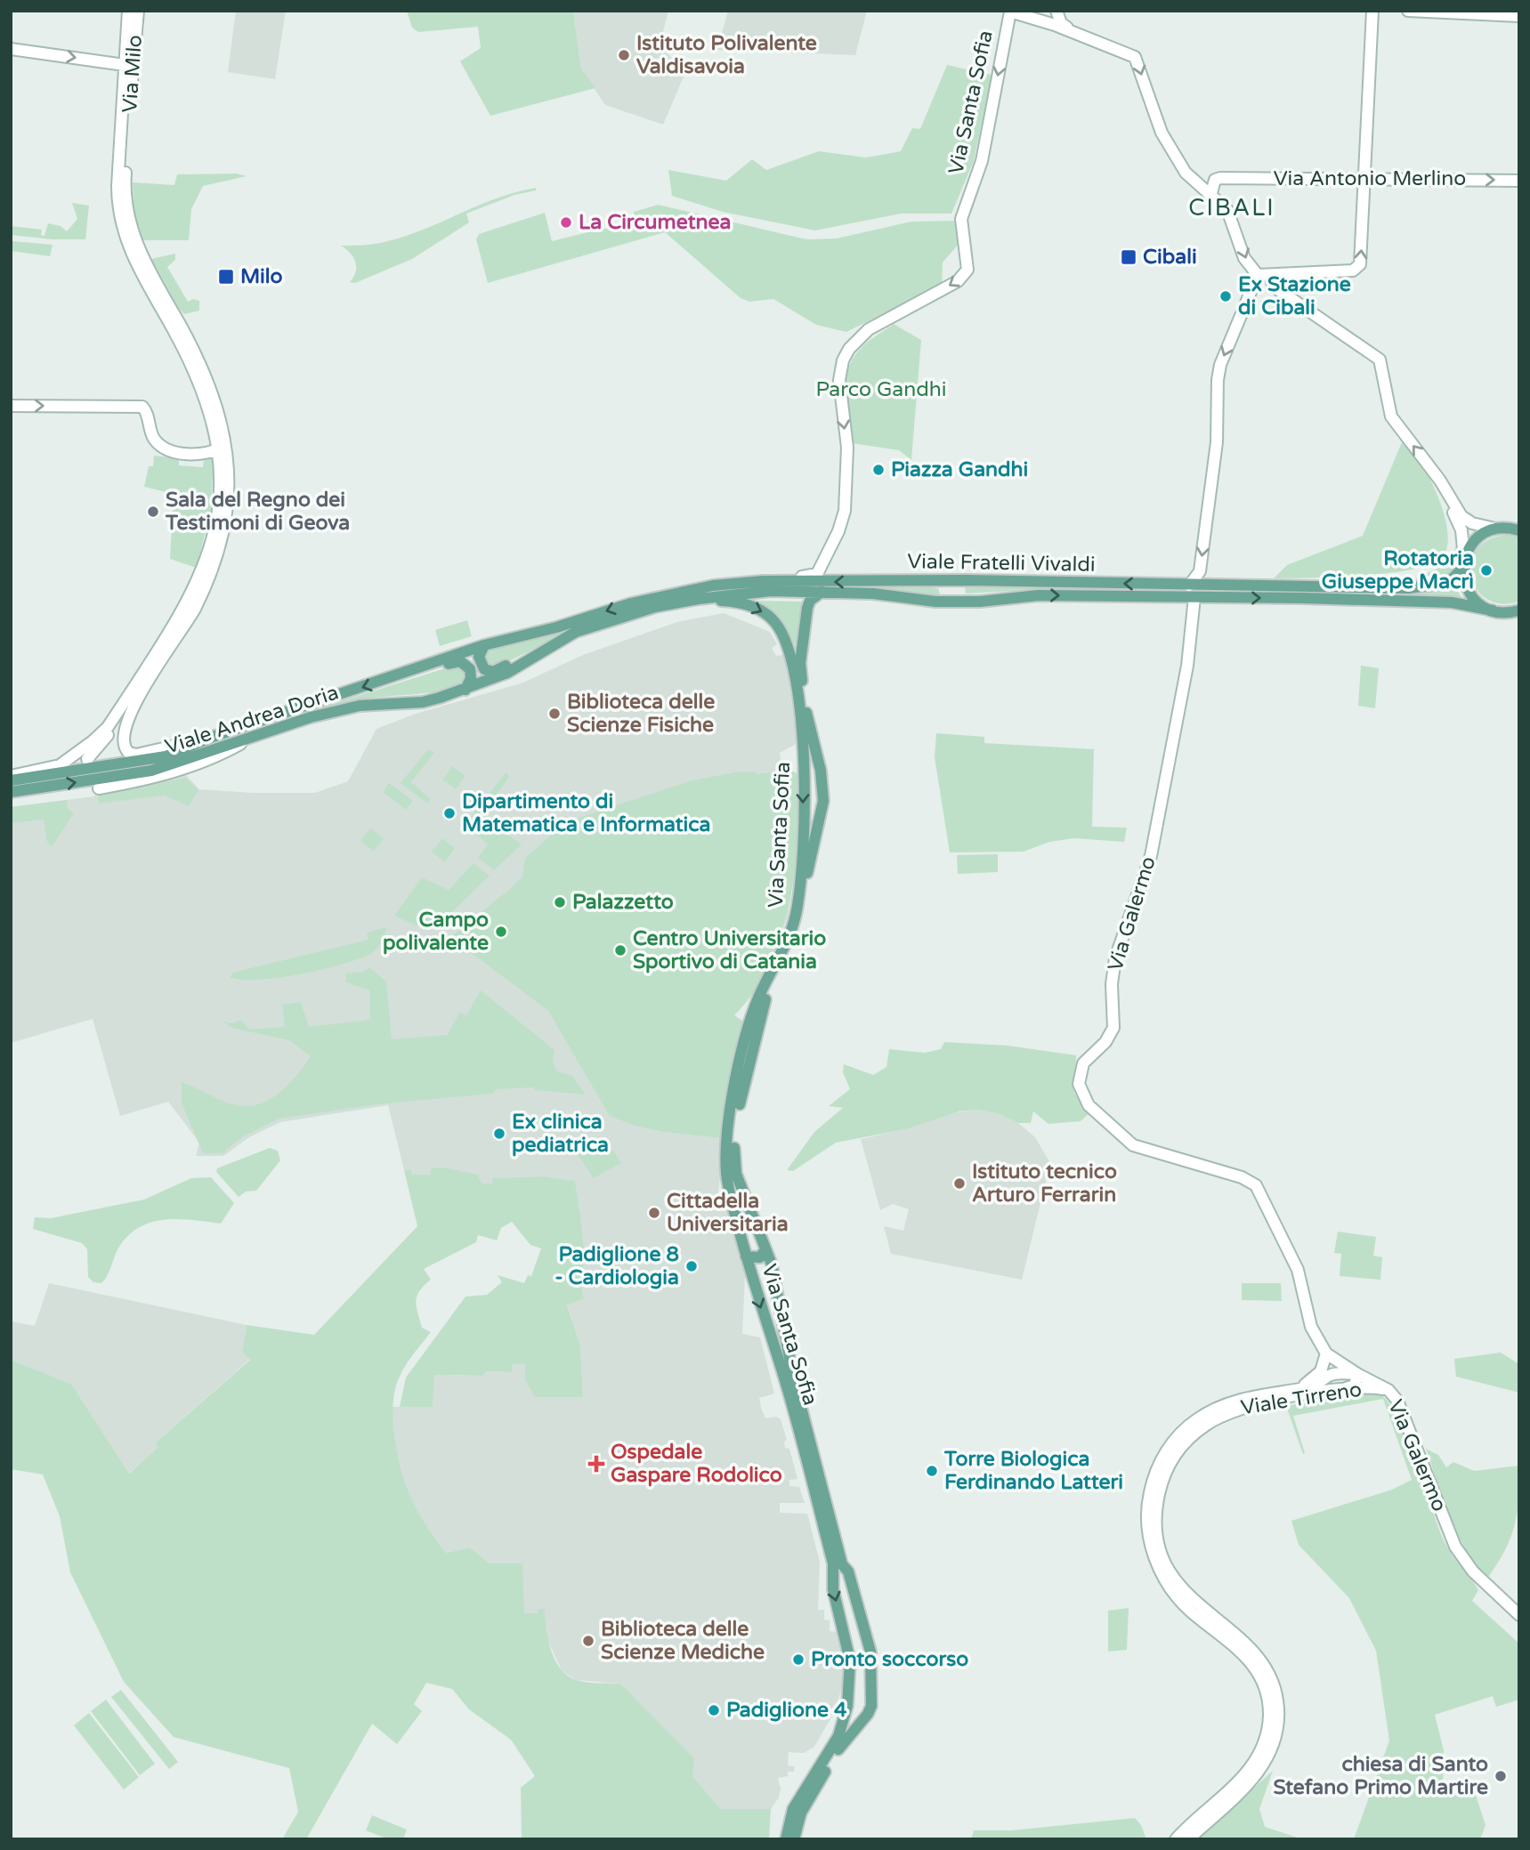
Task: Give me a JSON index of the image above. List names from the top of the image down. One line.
{"streets":{"main road":["Via Milo","Via Santa Sofia","Via Antonio Merlino","Viale Fratelli Vivaldi","Viale Andrea Doria","Via Galermo","Viale Tirreno"]},"crossings":[["Via Santa Sofia","Viale Fratelli Vivaldi"],["Via Santa Sofia","Viale Andrea Doria"],["Viale Fratelli Vivaldi","Viale Andrea Doria"],["Viale Fratelli Vivaldi","Via Galermo"],["Via Galermo","Viale Tirreno"]],"one_way":["Via Antonio Merlino"],"districts":["CIBALI"],"parks":["Parco Gandhi"],"places":{"other":["Istituto Polivalente Valdisavoia","La Circumetnea","Ex Stazione di Cibali","Piazza Gandhi","Sala del Regno dei Testimoni di Geova","Rotatoria Giuseppe Macrì","Biblioteca delle Scienze Fisiche","Dipartimento di Matematica e Informatica","Palazzetto","Campo polivalente","Centro Universitario Sportivo di Catania","Ex clinica pediatrica","Istituto tecnico Arturo Ferrarin","Cittadella Universitaria","Padiglione 8 - Cardiologia","Torre Biologica Ferdinando Latteri","Biblioteca delle Scienze Mediche","Pronto soccorso","Padiglione 4","chiesa di Santo Stefano Primo Martire"],"transit":["Cibali","Milo"],"health":["Ospedale Gaspare Rodolico"]}}
